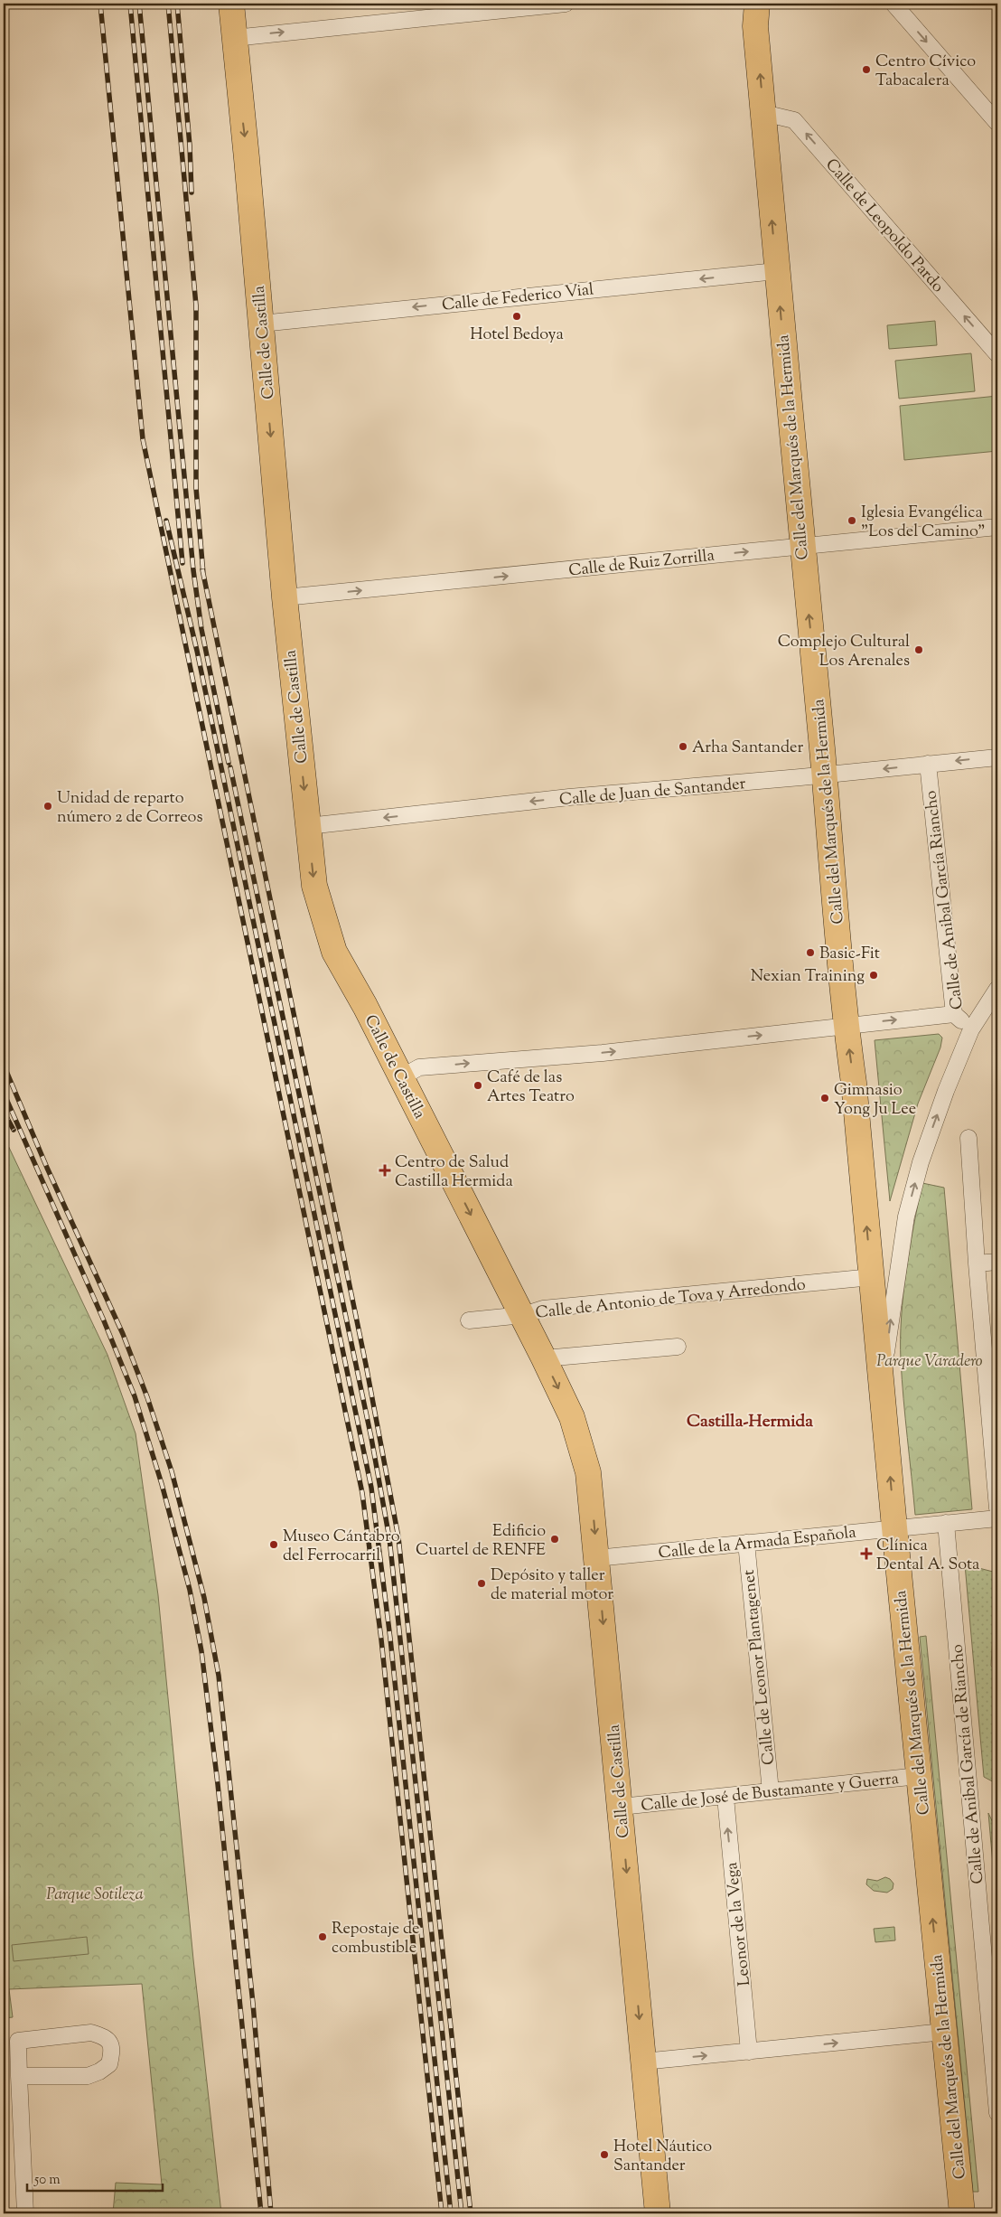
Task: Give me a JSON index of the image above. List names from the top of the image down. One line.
{"streets":{"main road":["Calle de Castilla","Calle del Marqués de la Hermida"],"street":["Calle de Leopoldo Pardo","Calle de Federico Vial","Calle de Ruiz Zorrilla","Calle de Juan de Santander","Calle de Anibal García Riancho","Calle de Antonio de Tova y Arredondo","Calle de la Armada Española","Calle de Leonor Plantagenet","Calle de Anibal García de Riancho","Calle de José de Bustamante y Guerra","Leonor de la Vega"]},"crossings":[["Calle de Leopoldo Pardo","Calle del Marqués de la Hermida"],["Calle de Federico Vial","Calle de Castilla"],["Calle de Federico Vial","Calle del Marqués de la Hermida"],["Calle de Castilla","Calle de Ruiz Zorrilla"],["Calle de Castilla","Calle de Juan de Santander"],["Calle de Castilla","Calle de Antonio de Tova y Arredondo"],["Calle de Castilla","Calle de la Armada Española"],["Calle de Castilla","Calle de José de Bustamante y Guerra"],["Calle del Marqués de la Hermida","Calle de Ruiz Zorrilla"],["Calle del Marqués de la Hermida","Calle de Juan de Santander"],["Calle del Marqués de la Hermida","Calle de Antonio de Tova y Arredondo"],["Calle del Marqués de la Hermida","Calle de la Armada Española"],["Calle del Marqués de la Hermida","Calle de José de Bustamante y Guerra"],["Calle de Juan de Santander","Calle de Anibal García Riancho"],["Calle de la Armada Española","Calle de Leonor Plantagenet"],["Calle de la Armada Española","Calle de Anibal García de Riancho"],["Calle de Leonor Plantagenet","Calle de José de Bustamante y Guerra"],["Calle de José de Bustamante y Guerra","Leonor de la Vega"]],"one_way":["Calle de Leopoldo Pardo","Calle de Federico Vial","Calle de Castilla","Calle del Marqués de la Hermida","Calle de Ruiz Zorrilla","Calle de Juan de Santander","Leonor de la Vega"],"districts":["Castilla-Hermida"],"parks":["Parque Varadero","Parque Sotileza"],"places":{"other":["Centro Cívico Tabacalera","Hotel Bedoya","Iglesia Evangélica \"Los del Camino\"","Complejo Cultural Los Arenales","Arha Santander","Unidad de reparto número 2 de Correos","Basic-Fit","Nexian Training","Café de las Artes Teatro","Gimnasio Yong Ju Lee","Edificio Cuartel de RENFE","Museo Cántabro del Ferrocarril","Depósito y taller de material motor","Repostaje de combustible","Hotel Náutico Santander"],"health":["Centro de Salud Castilla Hermida","Clínica Dental A. Sota"]},"scale_bar":"50 m"}
